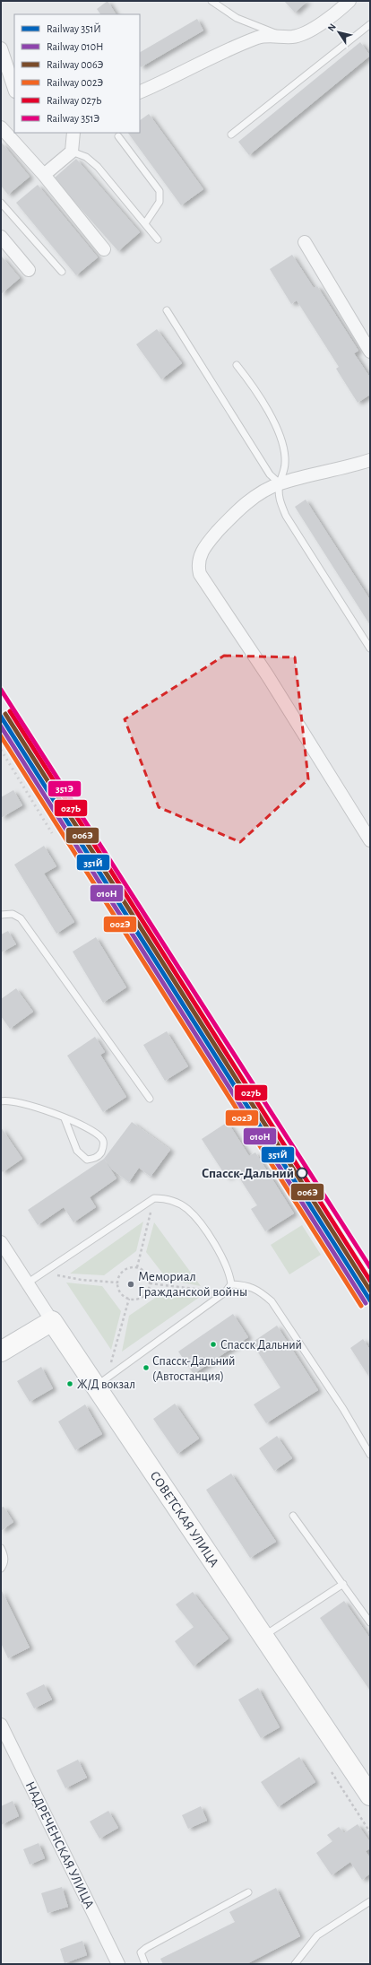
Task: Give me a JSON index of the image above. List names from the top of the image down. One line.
{"streets":{"main road":["СОВЕТСКАЯ УЛИЦА"],"street":["НАДРЕЧЕНСКАЯ УЛИЦА"]},"places":["Спасск-Дальний","Мемориал Гражданской войны","Спасск Дальний","Спасск-Дальний (Автостанция)","Ж/Д вокзал"],"lines":["rail line 351Э","rail line 027Ь","rail line 006Э","rail line 351Й","rail line 010Н","rail line 002Э"],"legend":["Railway 351Й","Railway 010Н","Railway 006Э","Railway 002Э","Railway 027Ь","Railway 351Э"],"north":"top left"}
